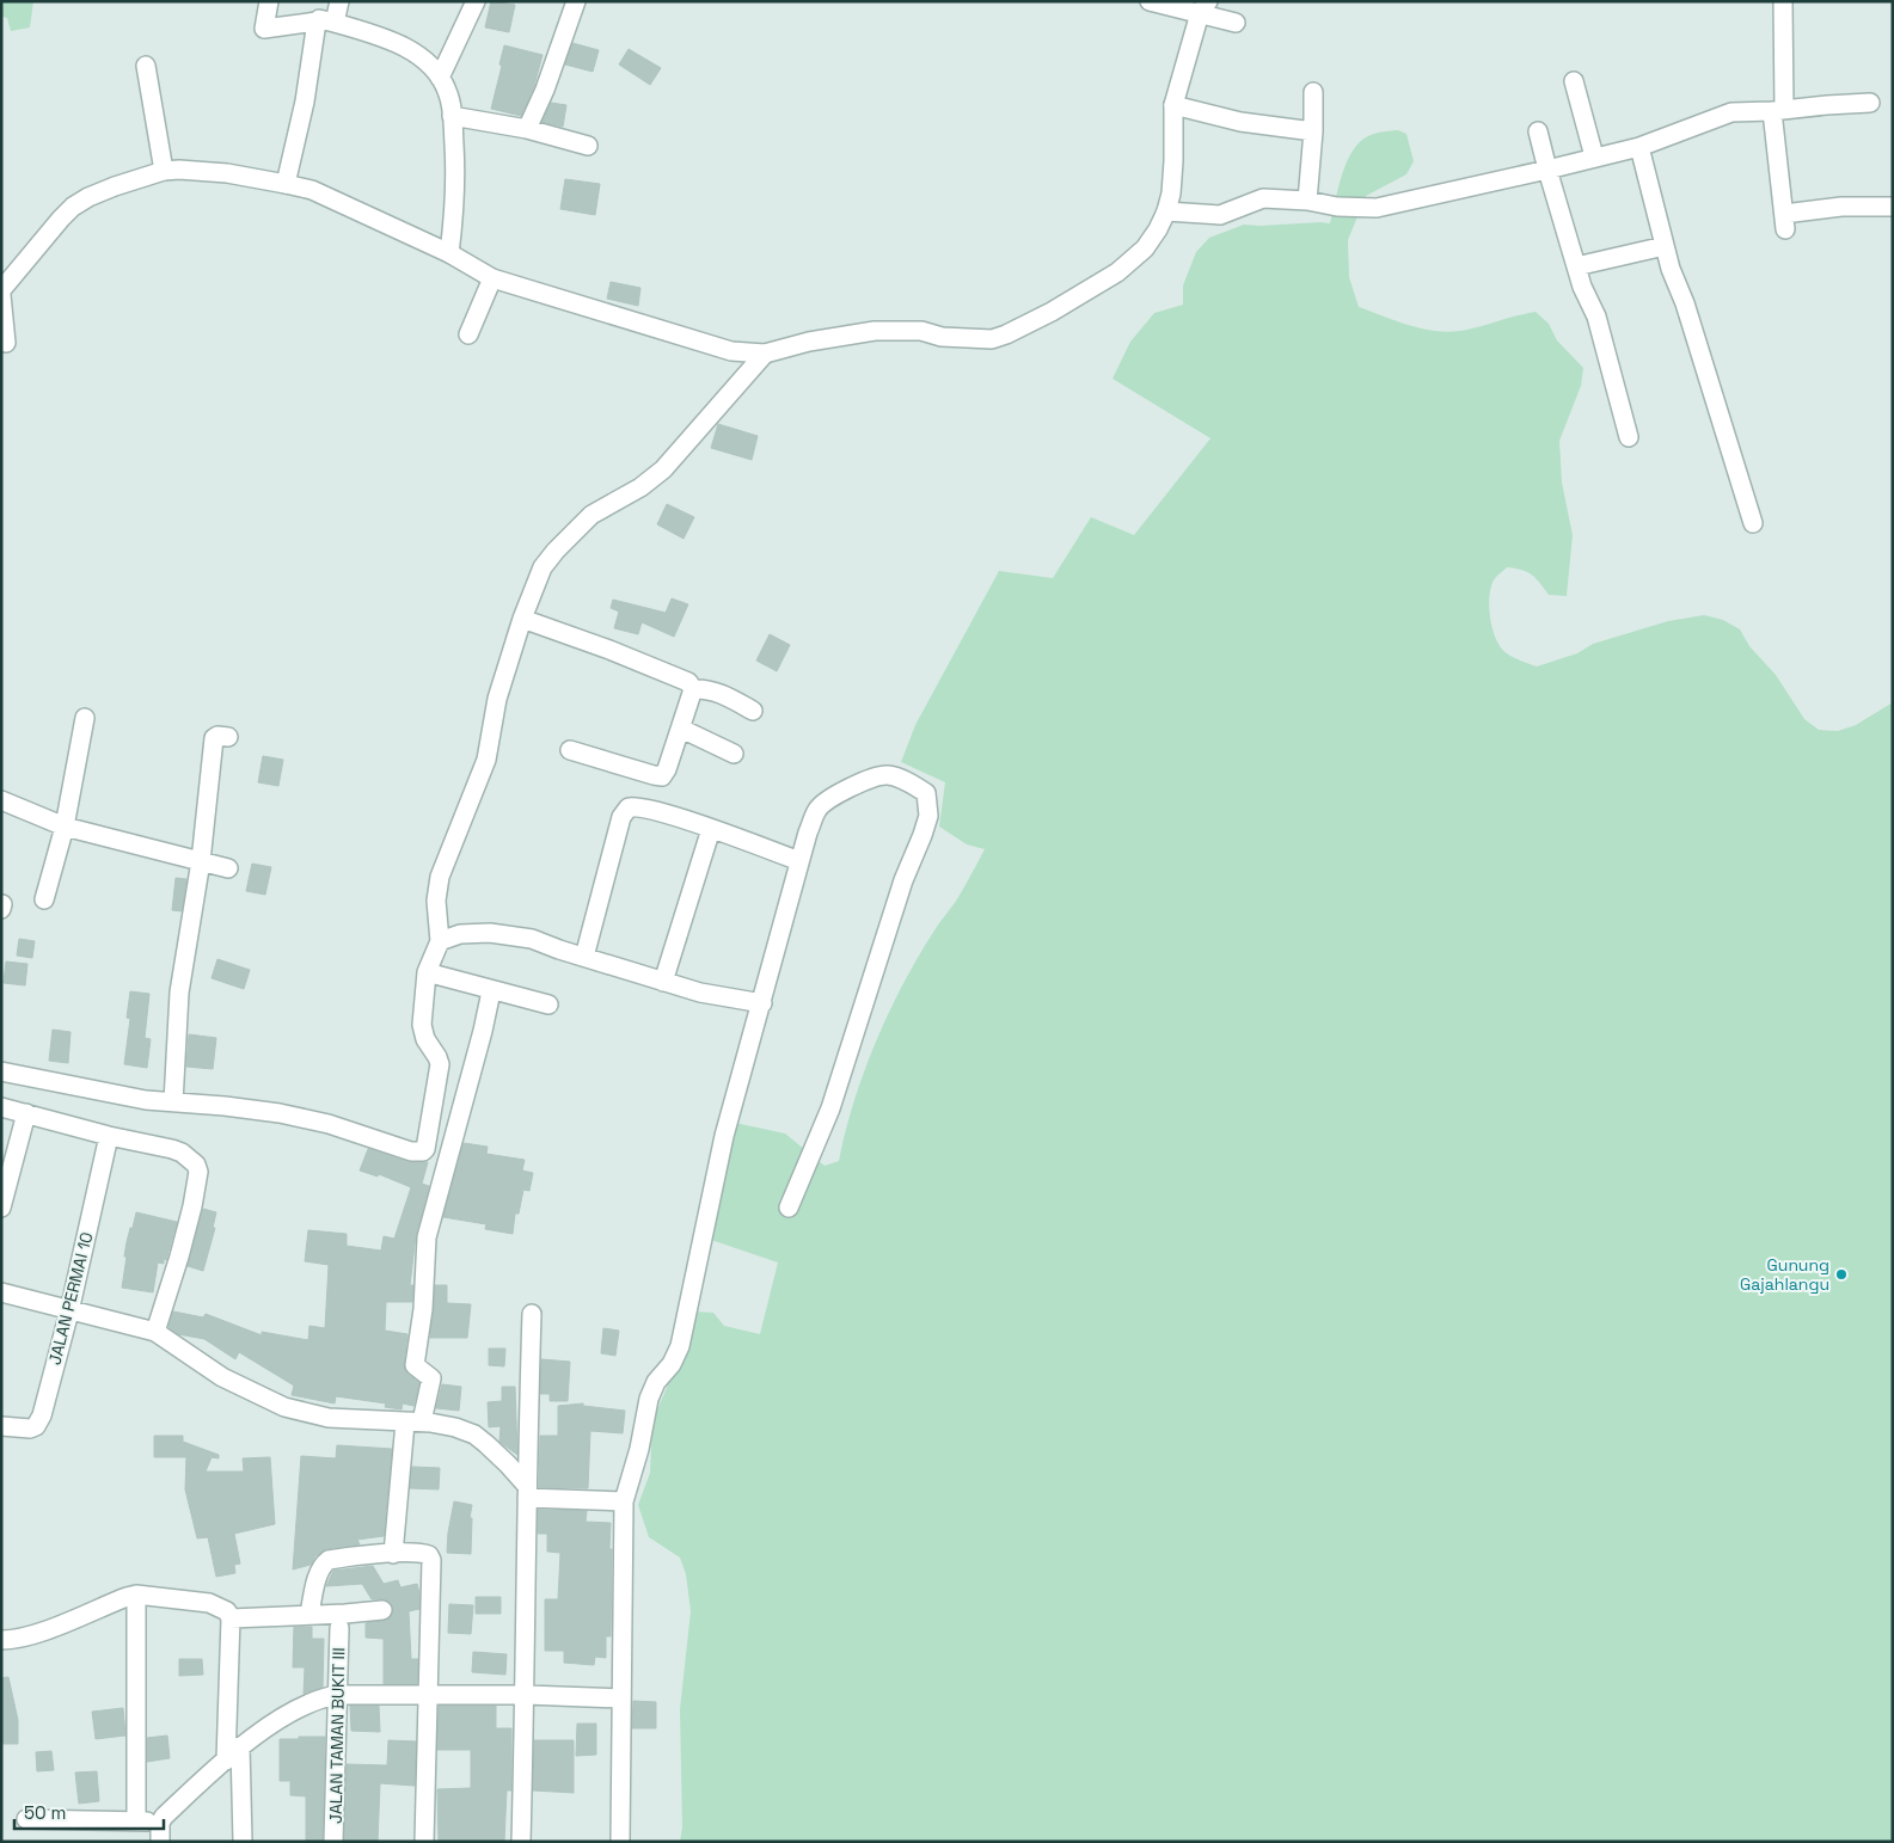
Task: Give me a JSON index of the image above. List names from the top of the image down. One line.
{"streets":{"street":["JALAN PERMAI 10","JALAN TAMAN BUKIT III"]},"places":["Gunung Gajahlangu"],"scale_bar":"50 m"}
